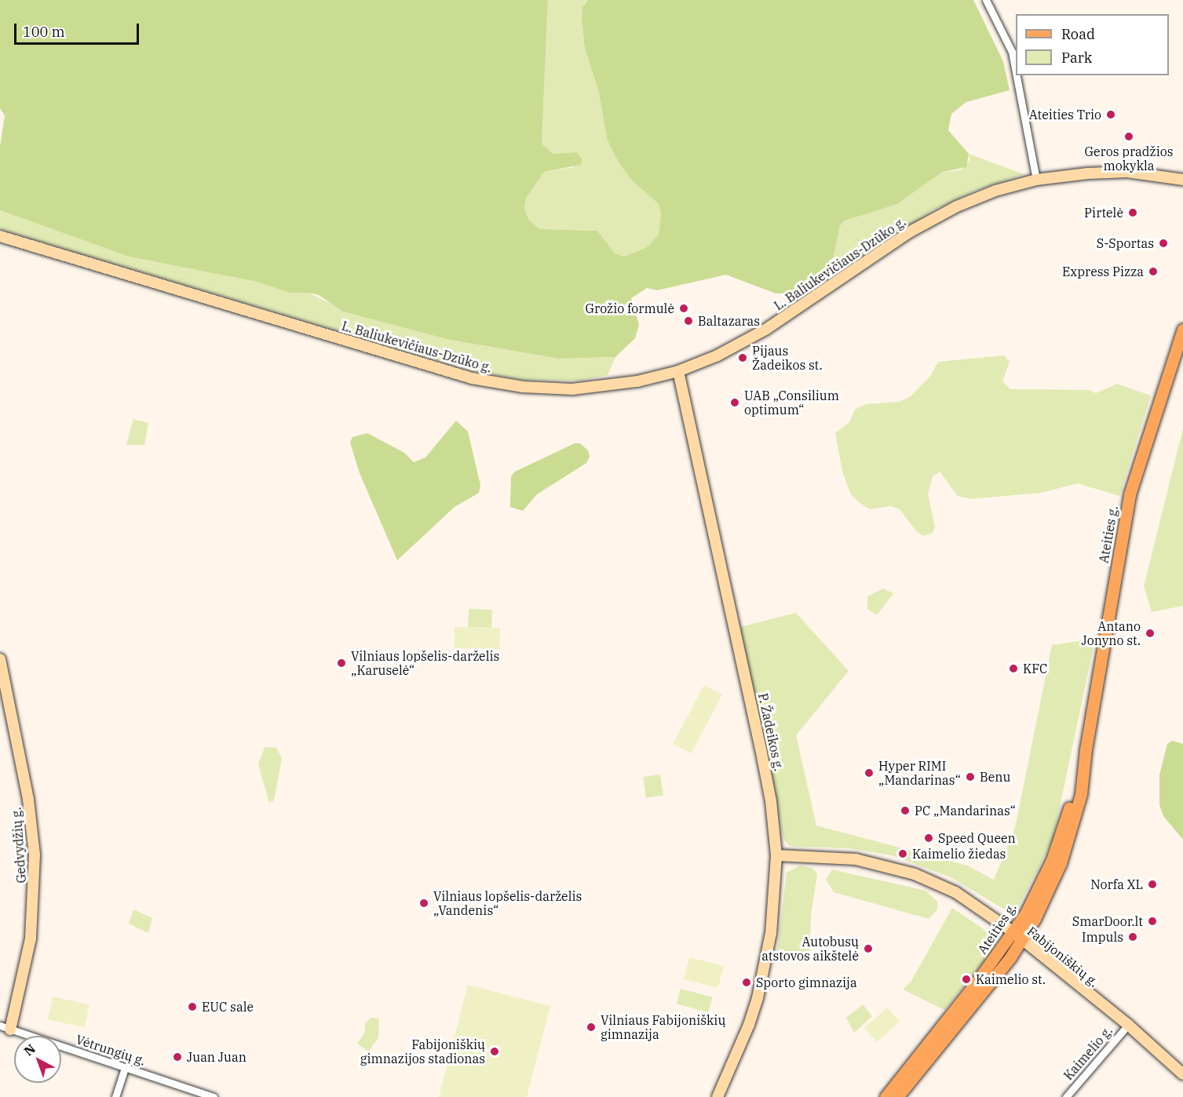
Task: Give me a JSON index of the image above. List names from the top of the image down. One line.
{"streets":{"main road":["L. Baliukevičiaus-Dzūko g.","Ateities g.","P. Žadeikos g.","Gedvydžių g.","Fabijoniškių g."],"street":["Vėtrungių g.","Kaimelio g."]},"crossings":[["L. Baliukevičiaus-Dzūko g.","P. Žadeikos g."],["Ateities g.","Fabijoniškių g."],["P. Žadeikos g.","Fabijoniškių g."],["Gedvydžių g.","Vėtrungių g."],["Fabijoniškių g.","Kaimelio g."]],"places":["Ateities Trio","Geros pradžios mokykla","Pirtelė","S-Sportas","Express Pizza","Grožio formulė","Baltazaras","Pijaus Žadeikos st.","UAB „Consilium optimum“","Antano Jonyno st.","Vilniaus lopšelis-darželis „Karuselė“","KFC","Hyper RIMI „Mandarinas“","Benu","PC „Mandarinas“","Speed Queen","Kaimelio žiedas","Norfa XL","Vilniaus lopšelis-darželis „Vandenis“","SmarDoor.lt","Impuls","Autobusų atstovos aikštelė","Kaimelio st.","Sporto gimnazija","EUC sale","Vilniaus Fabijoniškių gimnazija","Fabijoniškių gimnazijos stadionas","Juan Juan"],"legend":["Road","Park"],"scale_bar":"100 m","north":"top left"}
